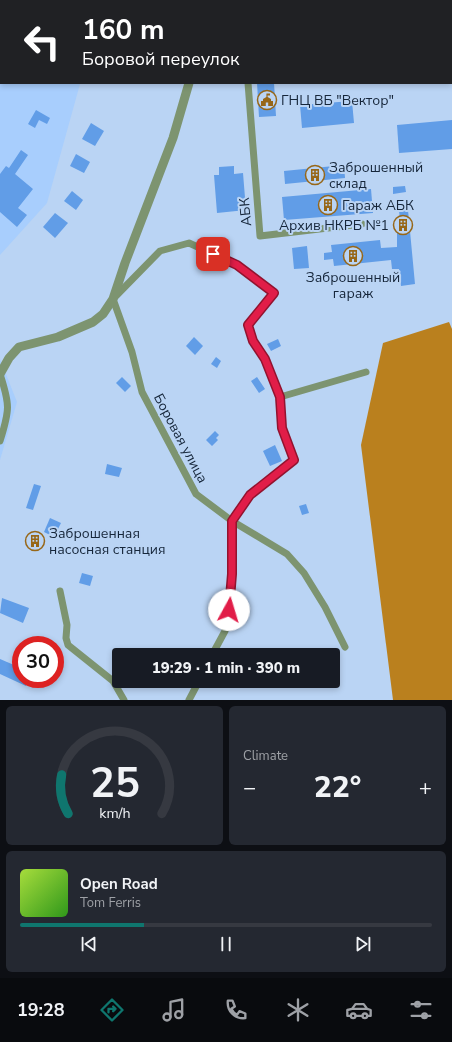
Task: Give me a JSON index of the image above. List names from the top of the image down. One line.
{"streets":{"street":["АБК","Боровая улица"]},"places":{"public building":["ГНЦ ВБ \"Вектор\""],"building":["Заброшенный склад","Гараж АБК","Архив НКРБ №1","Заброшенный гараж","Заброшенная насосная станция"]},"page":{"turn":["160 m","Боровой переулок"],"limit":"30","trip":"19:29 · 1 min · 390 m","tile":"Climate","heat":["−","22°","+"],"song":["Open Road","Tom Ferris"],"tabs":"19:28","gauge":["25","km/h"]}}
